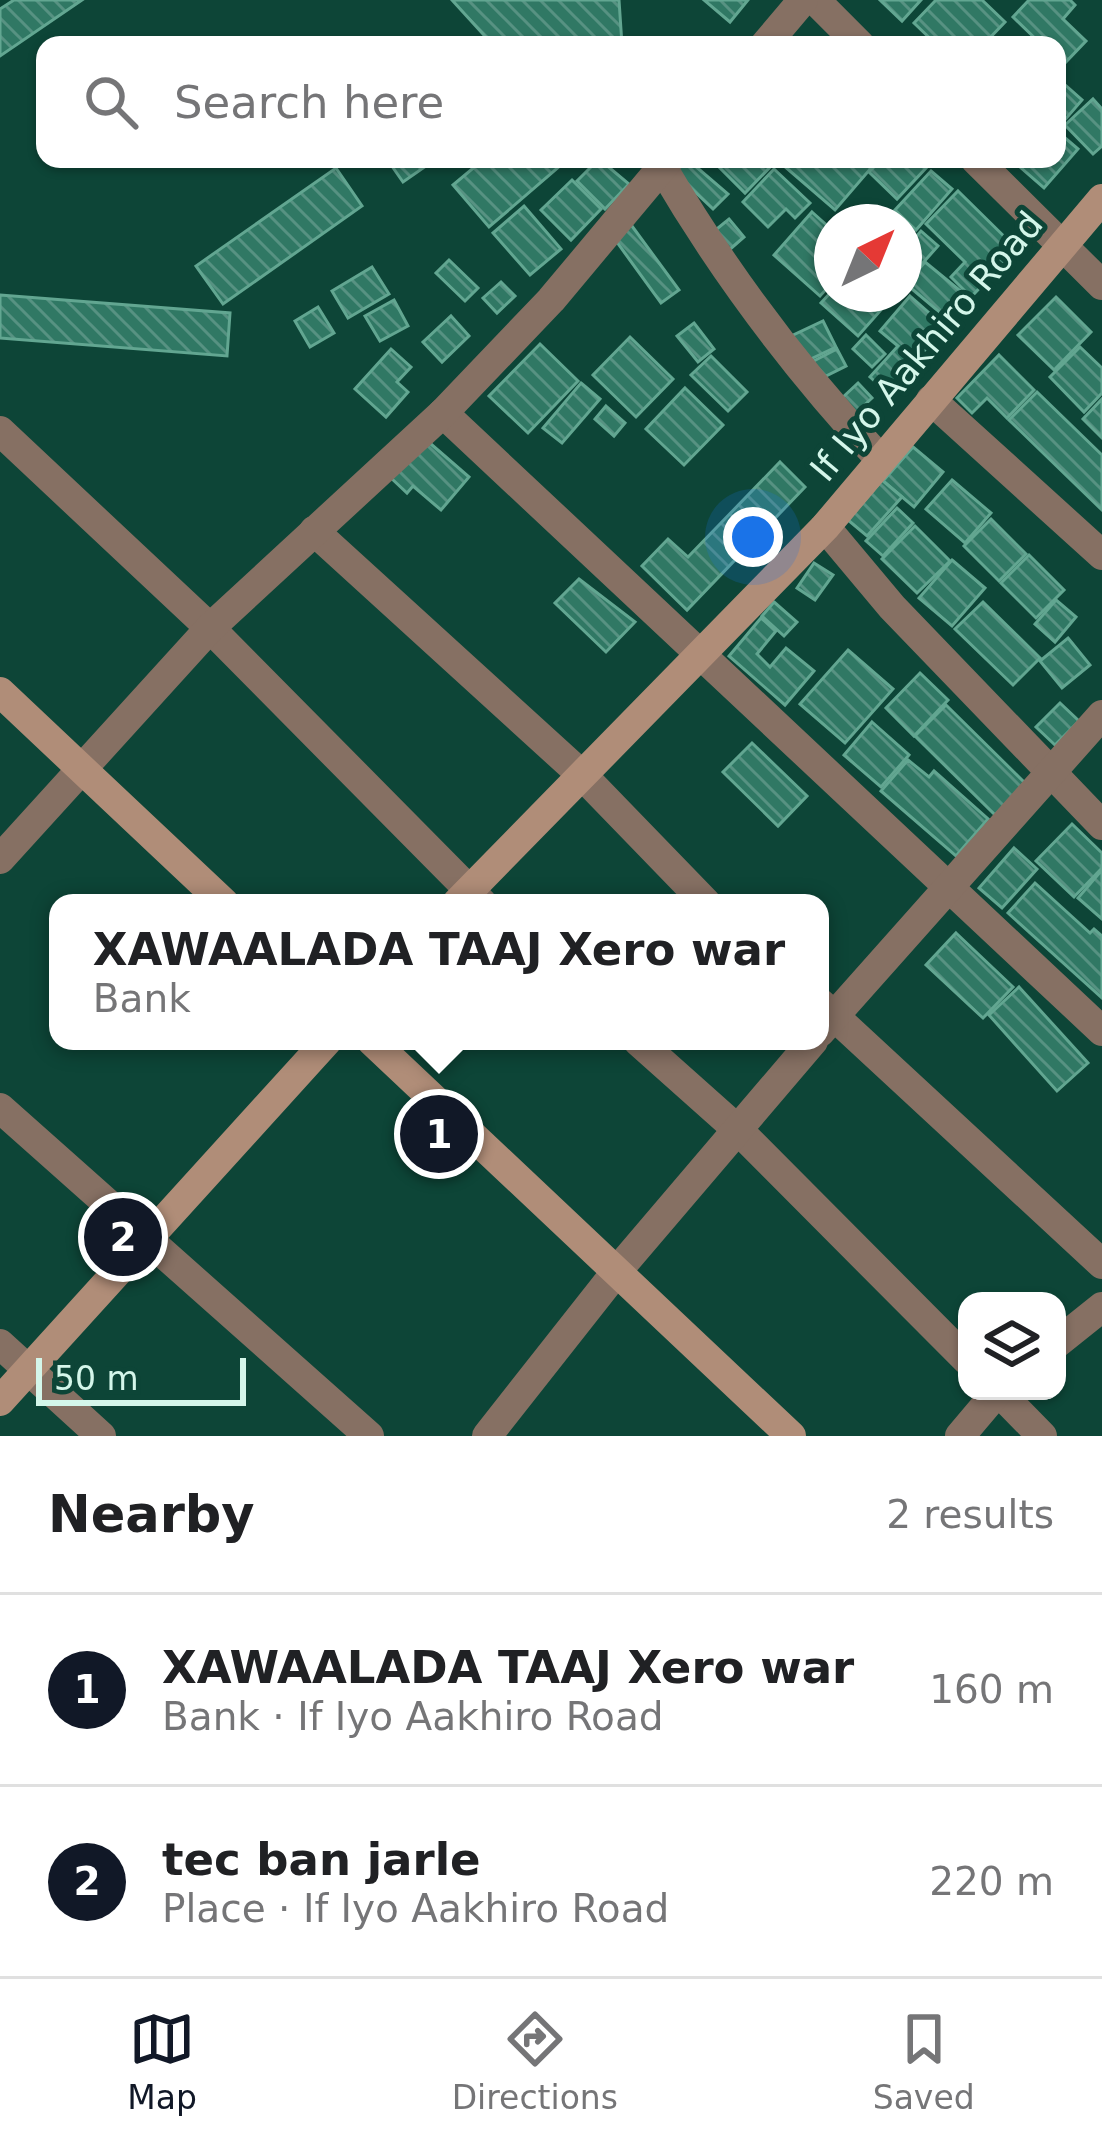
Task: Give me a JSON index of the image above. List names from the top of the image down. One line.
{"streets":{"street":["If Iyo Aakhiro Road"]},"scale_bar":"50 m","north":"top right","page":{"search":"Search here","popup":["XAWAALADA TAAJ Xero war","Bank"],"pins":["1","2"],"scale":"50 m","heading":["Nearby","2 results"],"list":[{"mark":"1","name":"XAWAALADA TAAJ Xero war","note":"Bank · If Iyo Aakhiro Road","value":"160 m"},{"mark":"2","name":"tec ban jarle","note":"Place · If Iyo Aakhiro Road","value":"220 m"}],"nav":["Map","Directions","Saved"]}}
